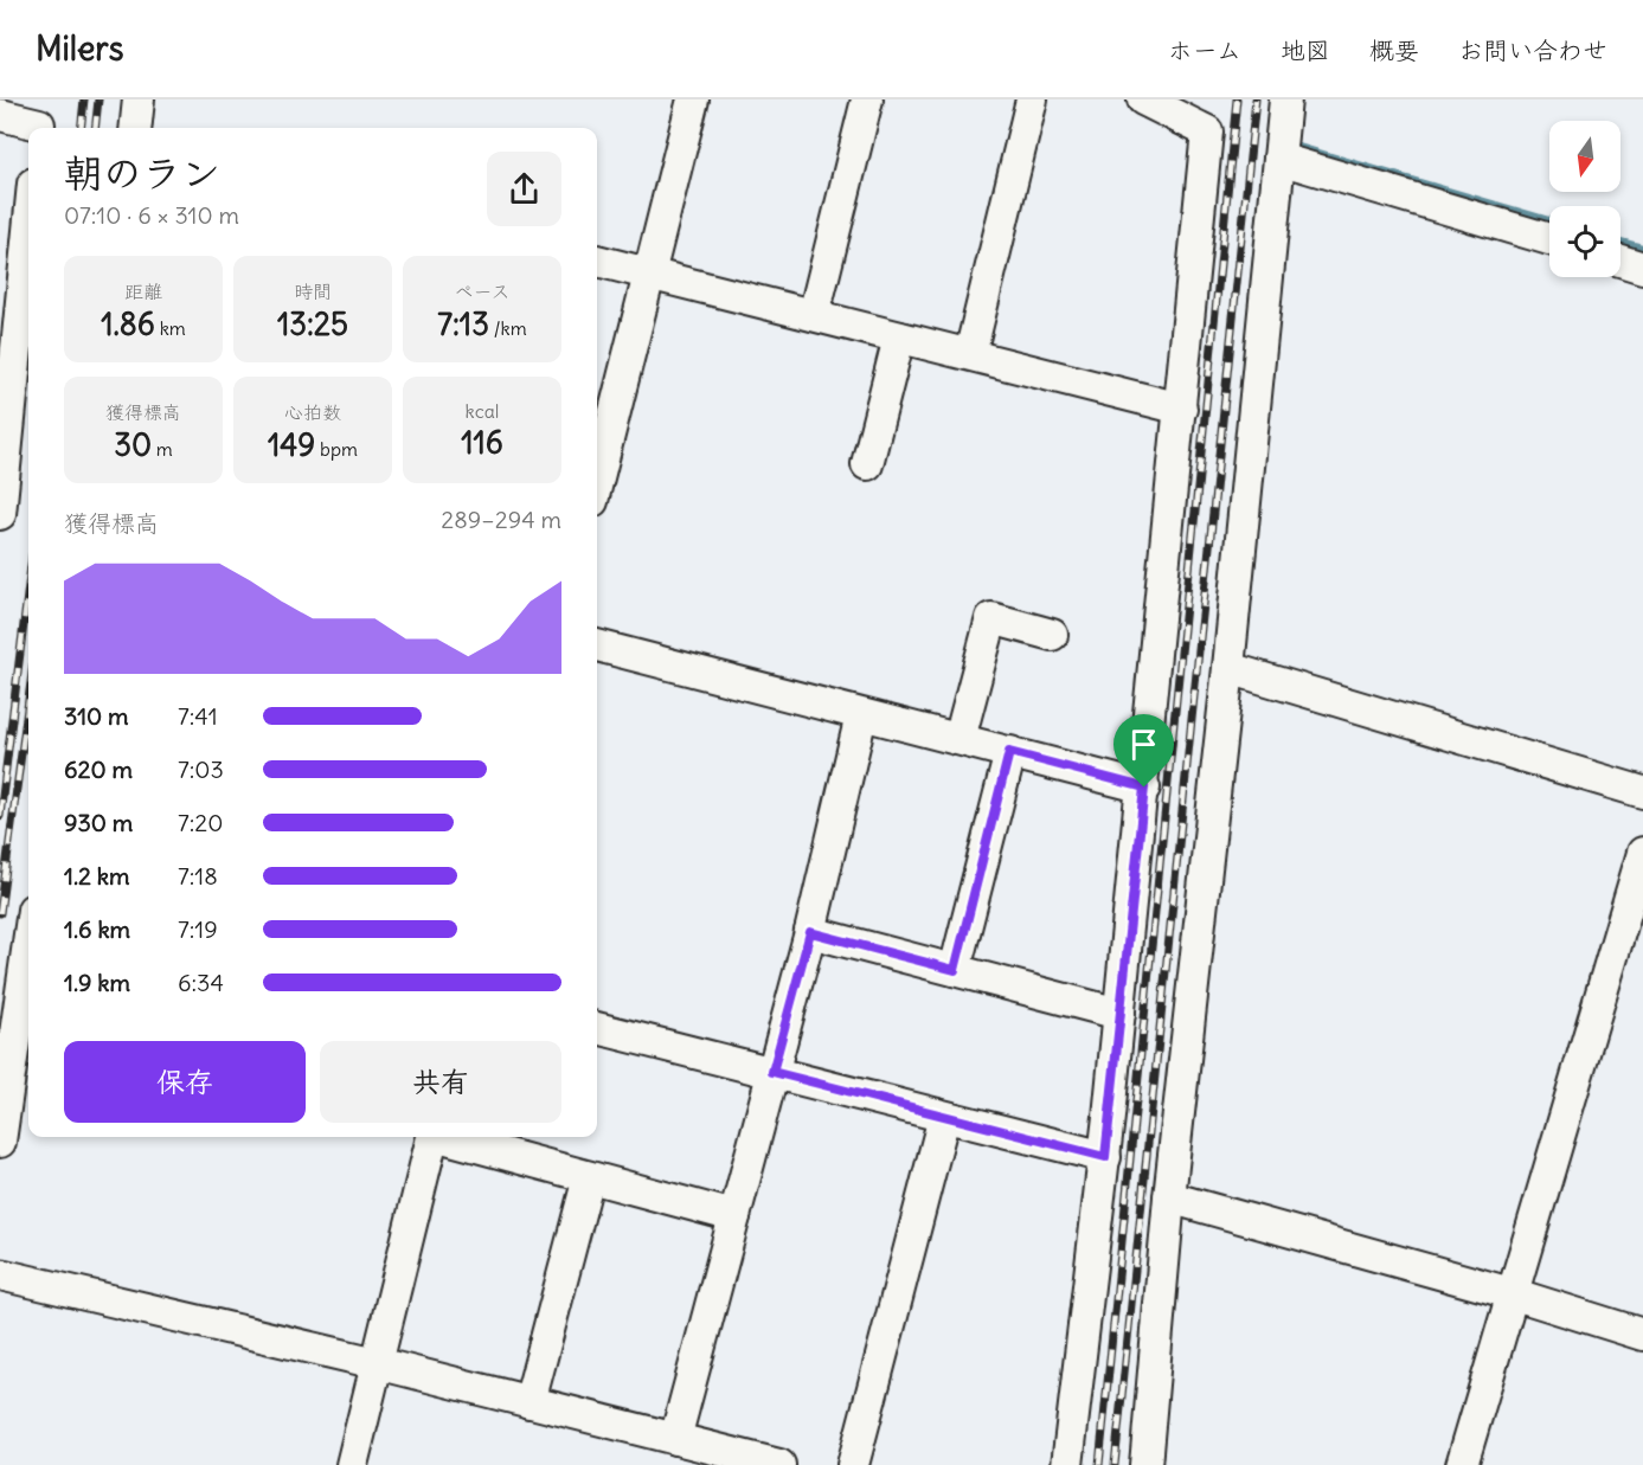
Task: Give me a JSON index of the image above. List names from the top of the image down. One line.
{"north":"bottom","page":{"header":"Milers","nav":["ホーム","地図","概要","お問い合わせ"],"heading":["朝のラン","07:10 · 6 × 310 m"],"stats":[["距離","1.86 km"],["時間","13:25"],["ペース","7:13 /km"],["獲得標高","30 m"],["心拍数","149 bpm"],["kcal","116"]],"chart":["獲得標高","289–294 m"],"list":[{"name":"310 m","note":"7:41"},{"name":"620 m","note":"7:03"},{"name":"930 m","note":"7:20"},{"name":"1.2 km","note":"7:18"},{"name":"1.6 km","note":"7:19"},{"name":"1.9 km","note":"6:34"}],"buttons":["保存","共有"]}}
